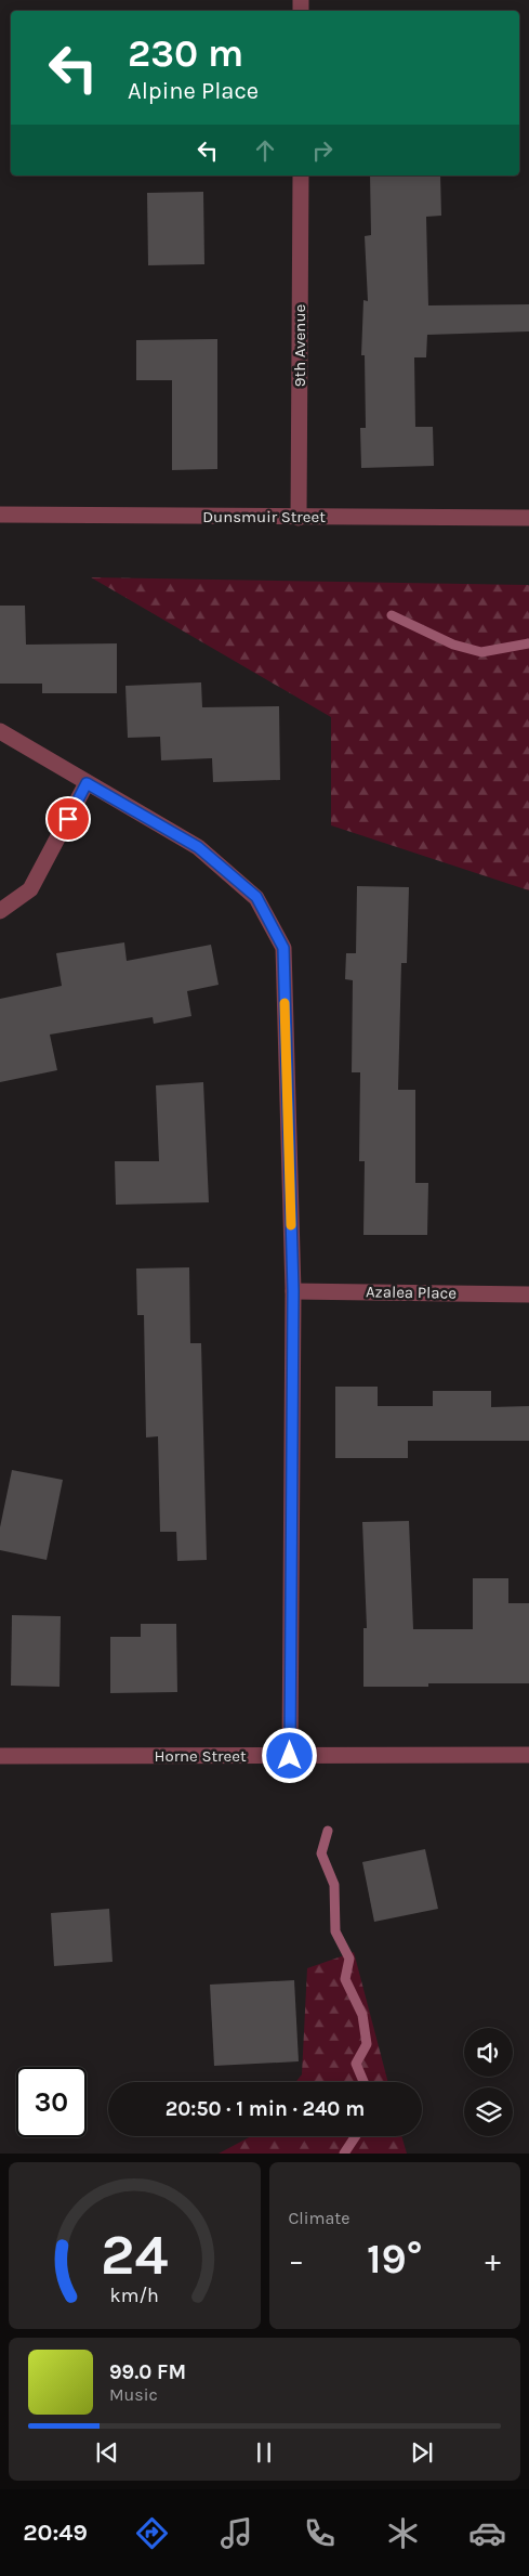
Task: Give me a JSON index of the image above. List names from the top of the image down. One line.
{"streets":{"street":["9th Avenue","Dunsmuir Street","Azalea Place","Horne Street"]},"crossings":[["9th Avenue","Dunsmuir Street"]],"page":{"turn":["230 m","Alpine Place"],"limit":"30","trip":"20:50 · 1 min · 240 m","tile":"Climate","heat":["−","19°","+"],"song":["99.0 FM","Music"],"tabs":"20:49","gauge":["24","km/h"]}}
